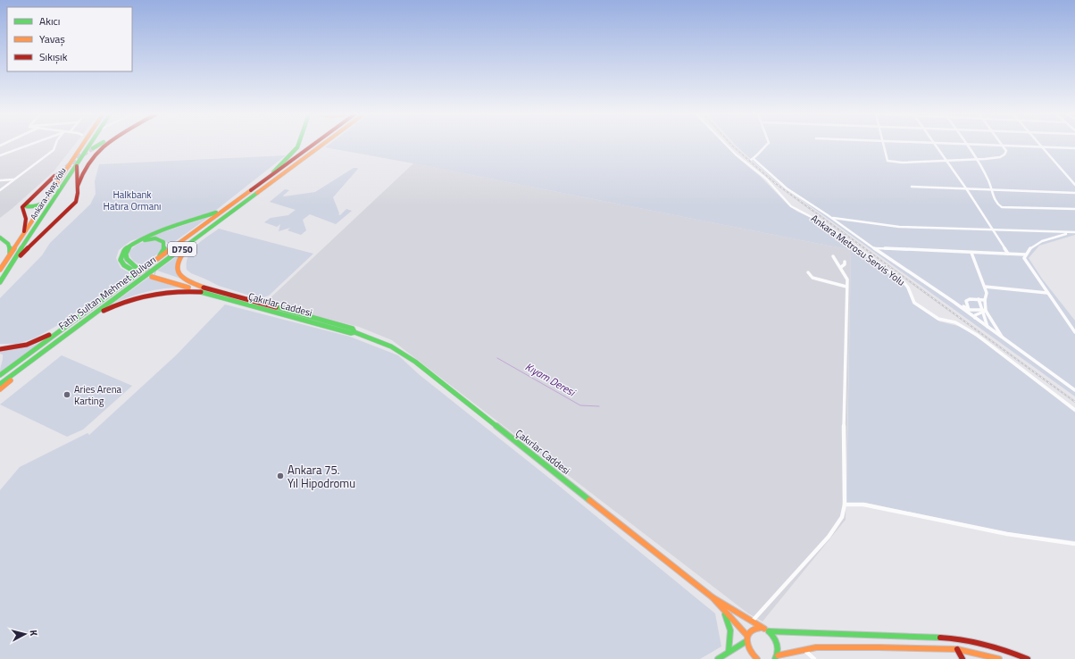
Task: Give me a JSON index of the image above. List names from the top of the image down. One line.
{"streets":{"main road":["Ankara-Ayaş Yolu","D750","Fatih Sultan Mehmet Bulvarı","Çakırlar Caddesi"],"street":["Ankara Metrosu Servis Yolu"]},"water":["Kıyam Deresi"],"parks":["Halkbank Hatıra Ormanı"],"places":["Aries Arena Karting","Ankara 75. Yıl Hipodromu"],"legend":["Akıcı","Yavaş","Sıkışık"],"north":"right"}
